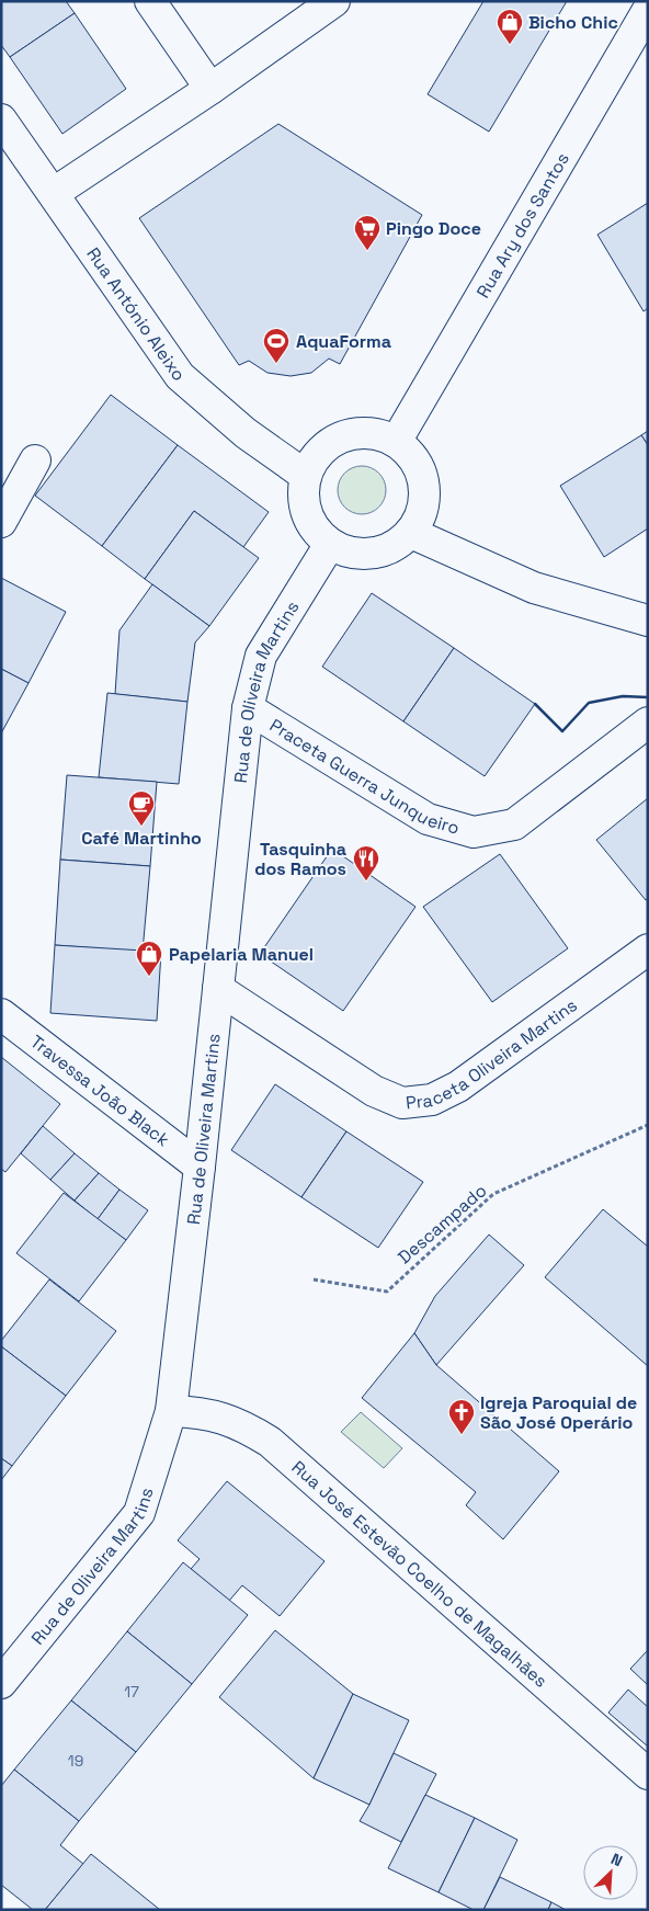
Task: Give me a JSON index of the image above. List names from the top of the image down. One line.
{"streets":{"street":["Rua Ary dos Santos","Rua António Aleixo","Rua de Oliveira Martins","Praceta Guerra Junqueiro","Praceta Oliveira Martins","Travessa João Black","Rua José Estevão Coelho de Magalhães"],"path":["Descampado"]},"crossings":[["Rua Ary dos Santos","Rua António Aleixo"],["Rua Ary dos Santos","Rua de Oliveira Martins"],["Rua António Aleixo","Rua de Oliveira Martins"],["Rua de Oliveira Martins","Praceta Guerra Junqueiro"],["Rua de Oliveira Martins","Praceta Oliveira Martins"],["Rua de Oliveira Martins","Travessa João Black"],["Rua de Oliveira Martins","Rua José Estevão Coelho de Magalhães"]],"places":{"shop":["Bicho Chic","Papelaria Manuel"],"supermarket":["Pingo Doce"],"sports":["AquaForma"],"cafe":["Café Martinho"],"restaurant":["Tasquinha dos Ramos"],"church":["Igreja Paroquial de São José Operário"]},"house_numbers":["17","19"],"north":"top right"}
